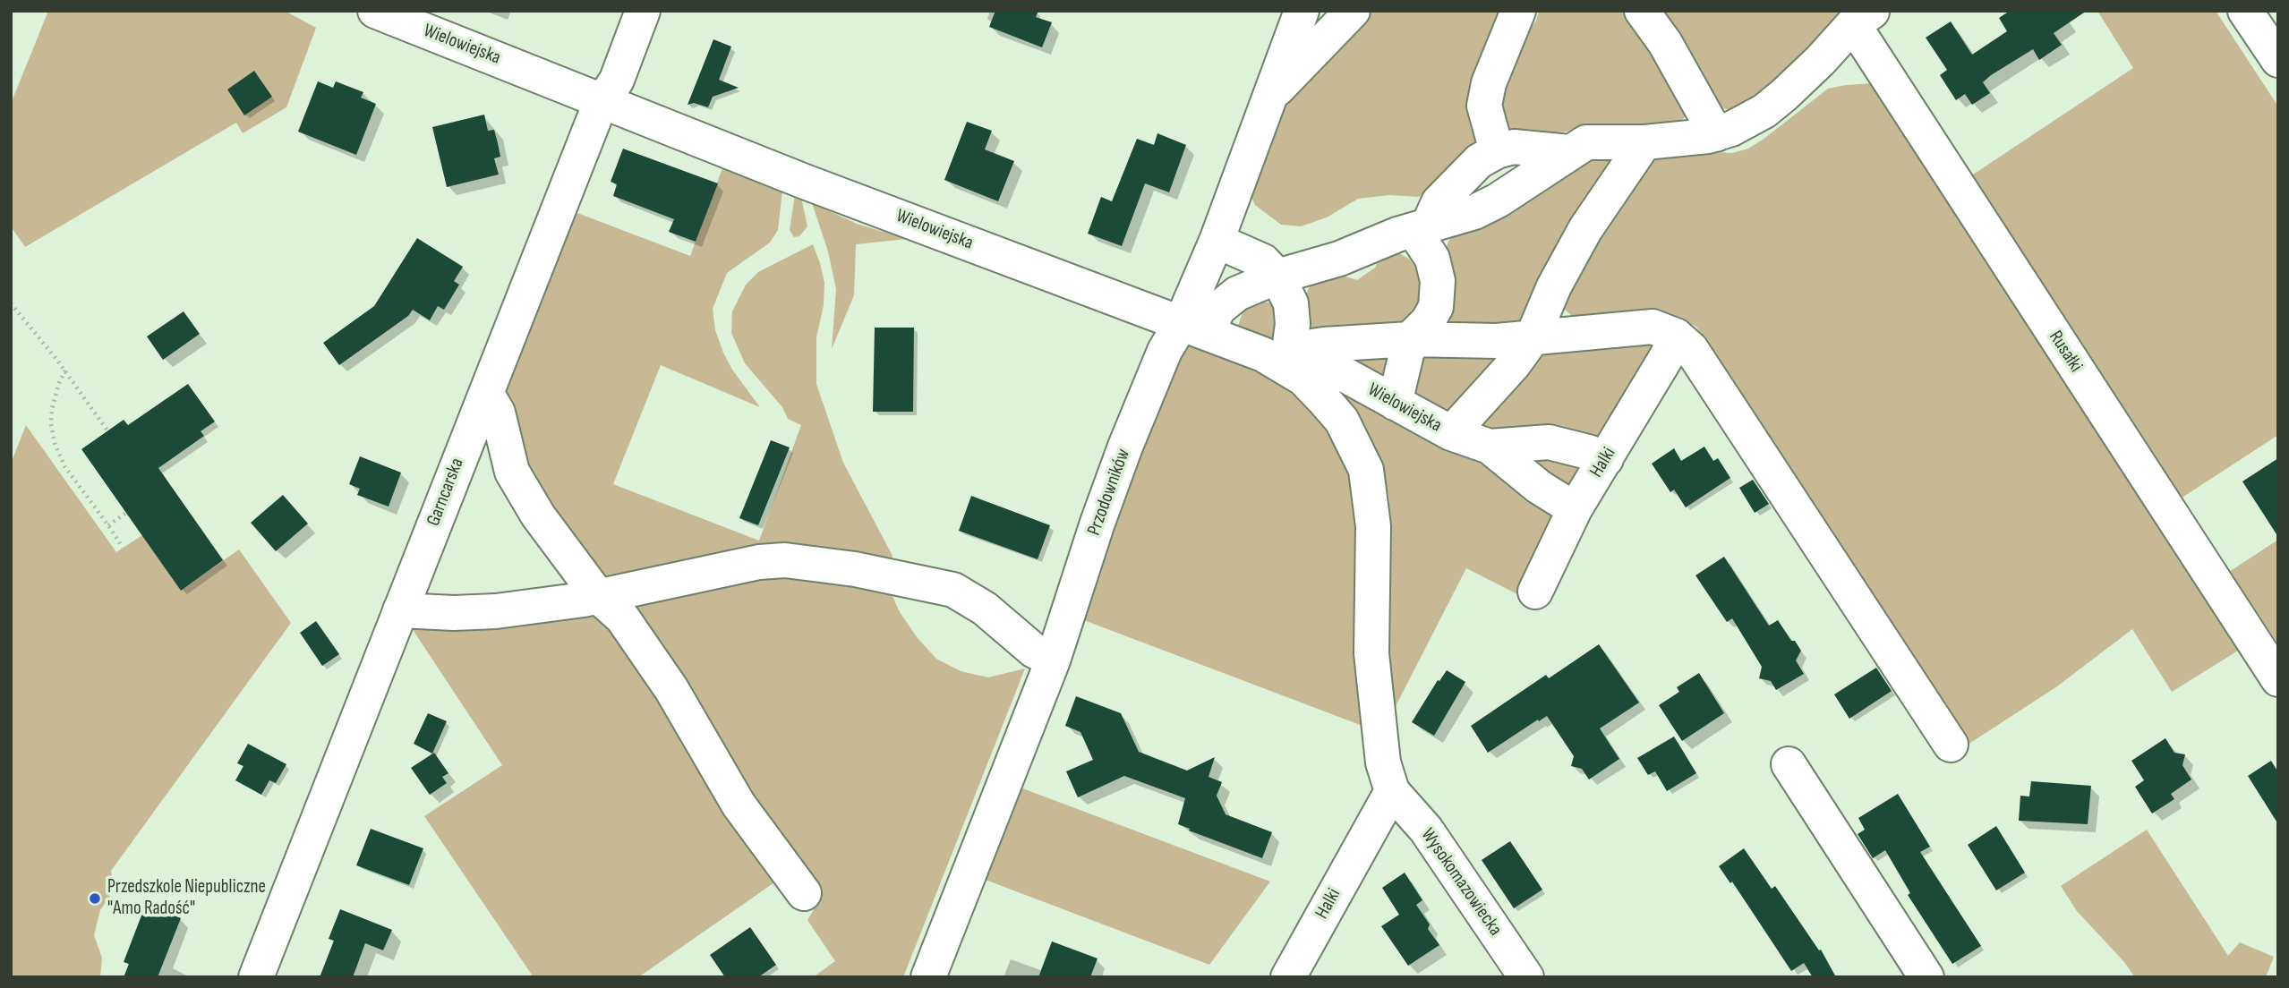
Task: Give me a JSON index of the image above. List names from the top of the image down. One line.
{"streets":{"street":["Wielowiejska","Rusałki","Halki","Garncarska","Przodowników","Wysokomazowiecka"]},"crossings":[["Wielowiejska","Halki"],["Wielowiejska","Garncarska"],["Wielowiejska","Przodowników"],["Halki","Wysokomazowiecka"]],"places":["Przedszkole Niepubliczne \"Amo Radość\""]}
